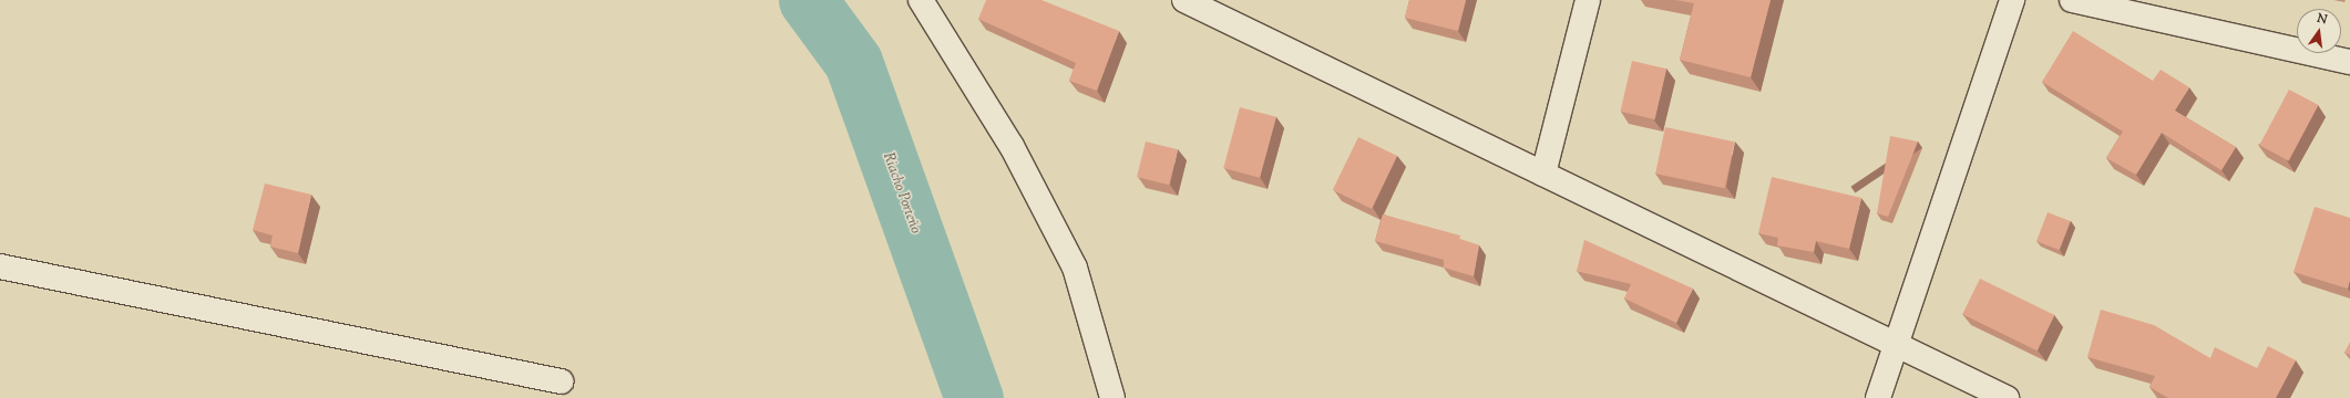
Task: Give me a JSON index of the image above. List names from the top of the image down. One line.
{"water":["Riacho Porteño"],"north":"top"}
